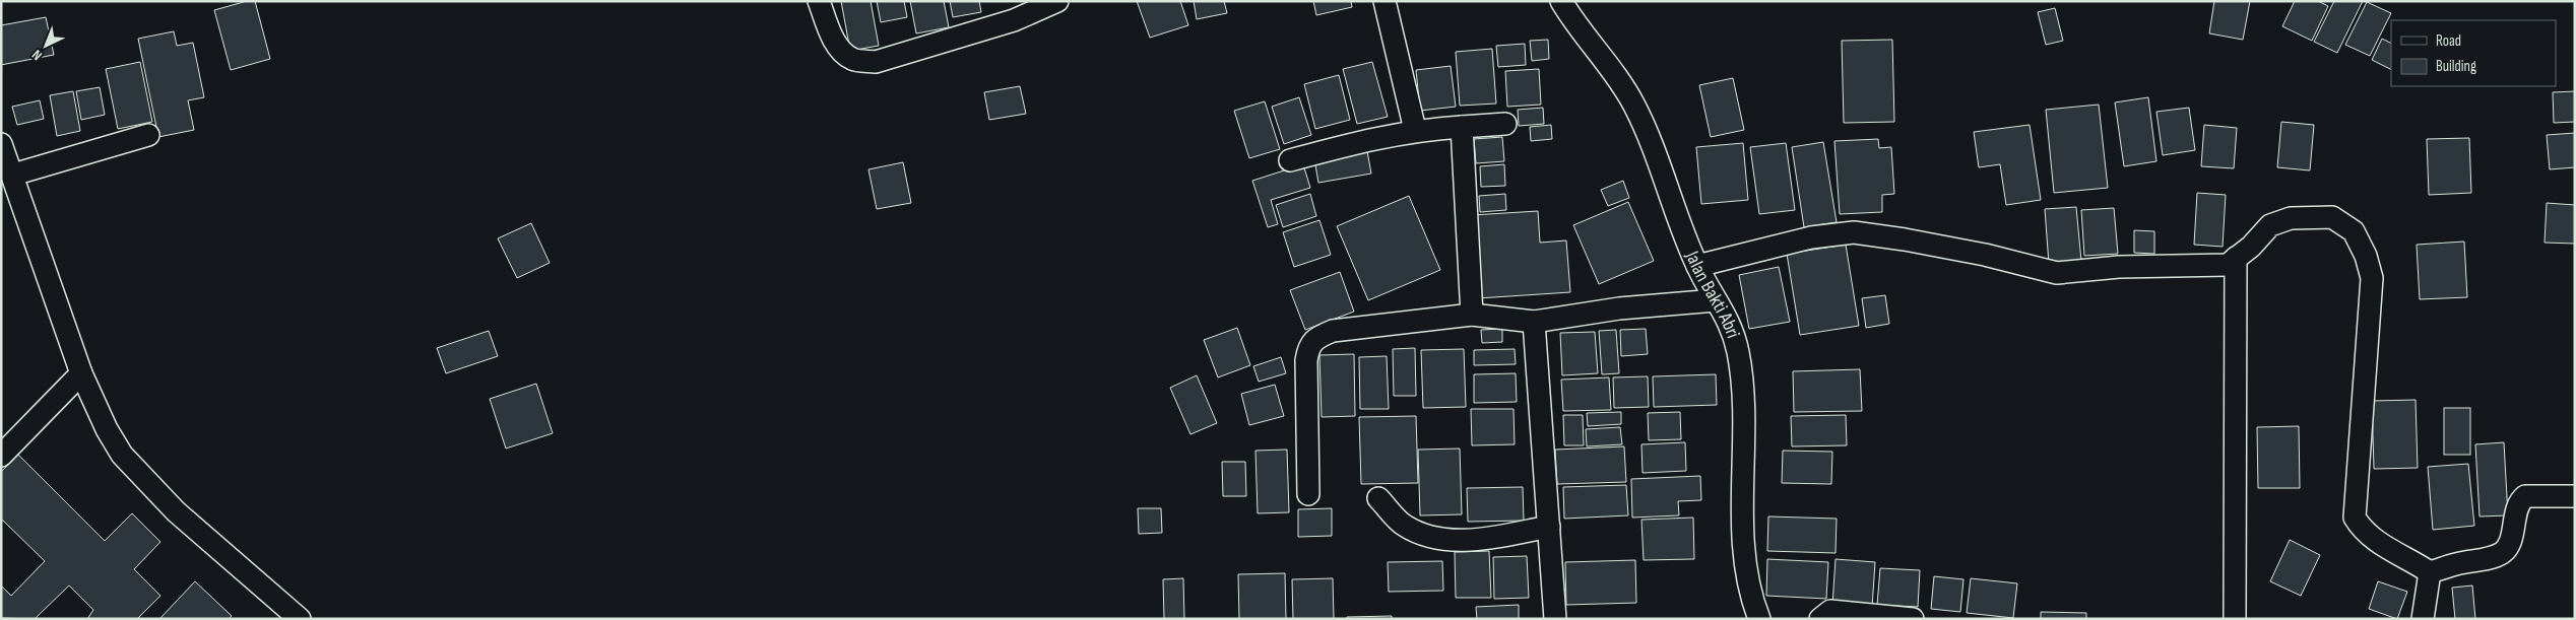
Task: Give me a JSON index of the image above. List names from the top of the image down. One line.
{"streets":{"street":["Jalan Bakti Abri"]},"legend":["Road","Building"],"north":"bottom left"}
